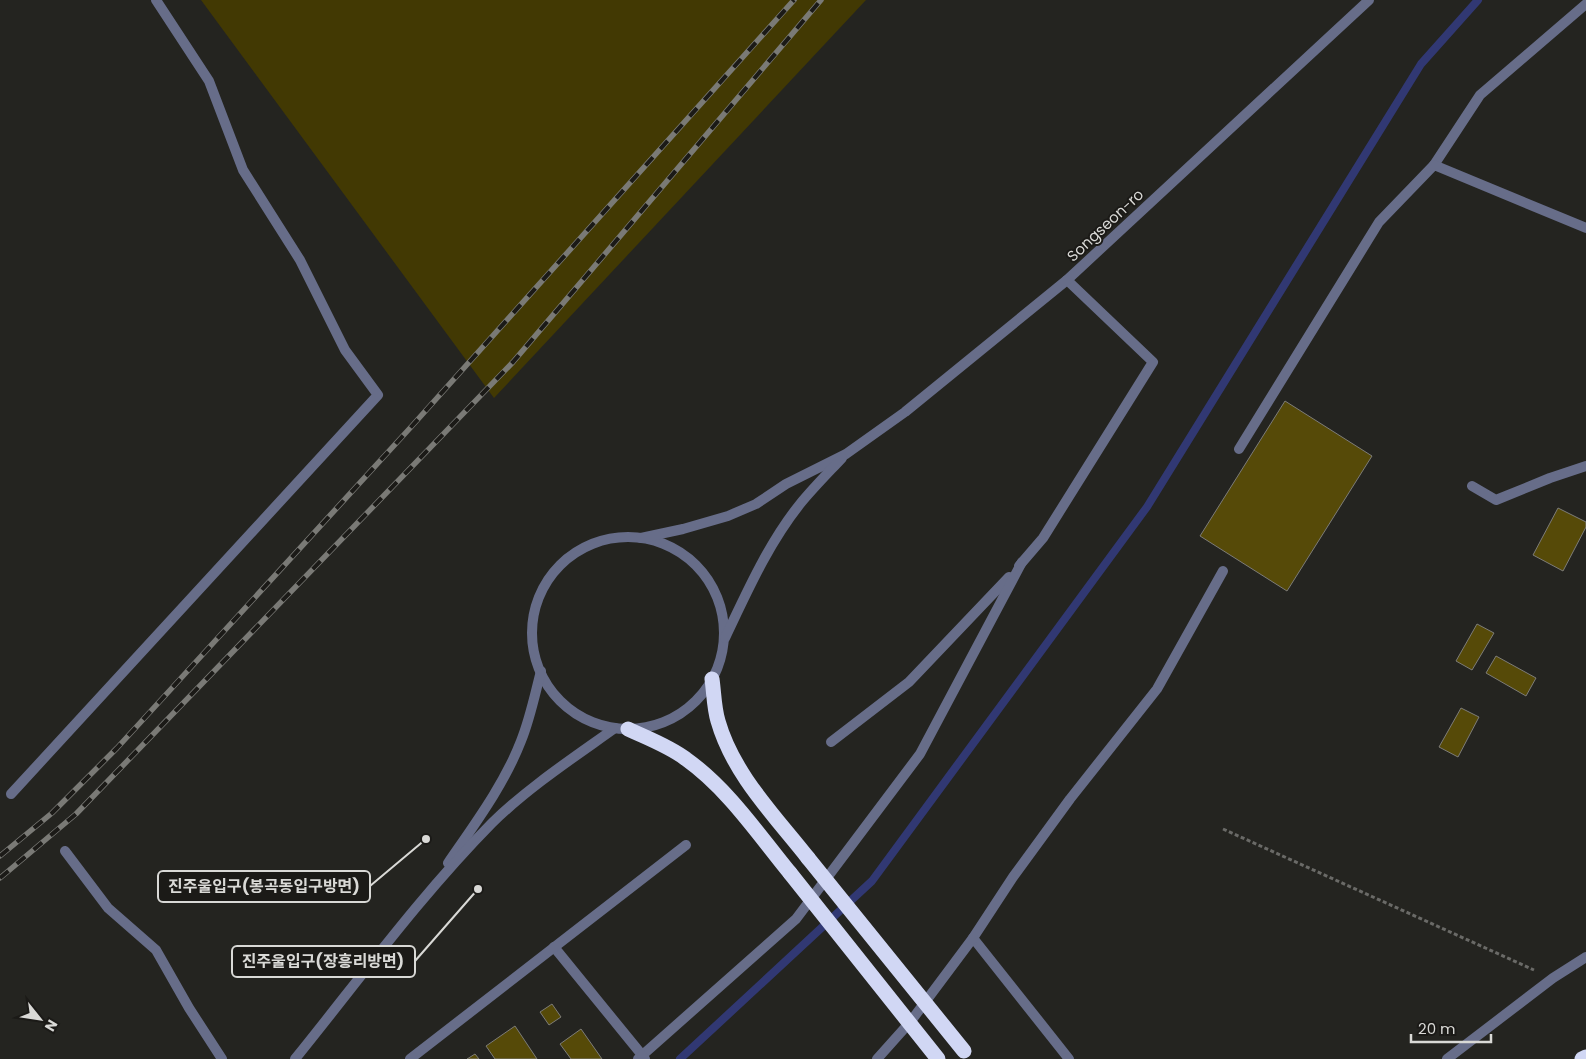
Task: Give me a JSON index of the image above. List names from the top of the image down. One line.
{"streets":{"street":["Songseon-ro"]},"places":["진주울입구(봉곡동입구방면)","진주울입구(장흥리방면)"],"scale_bar":"20 m","north":"bottom right"}
